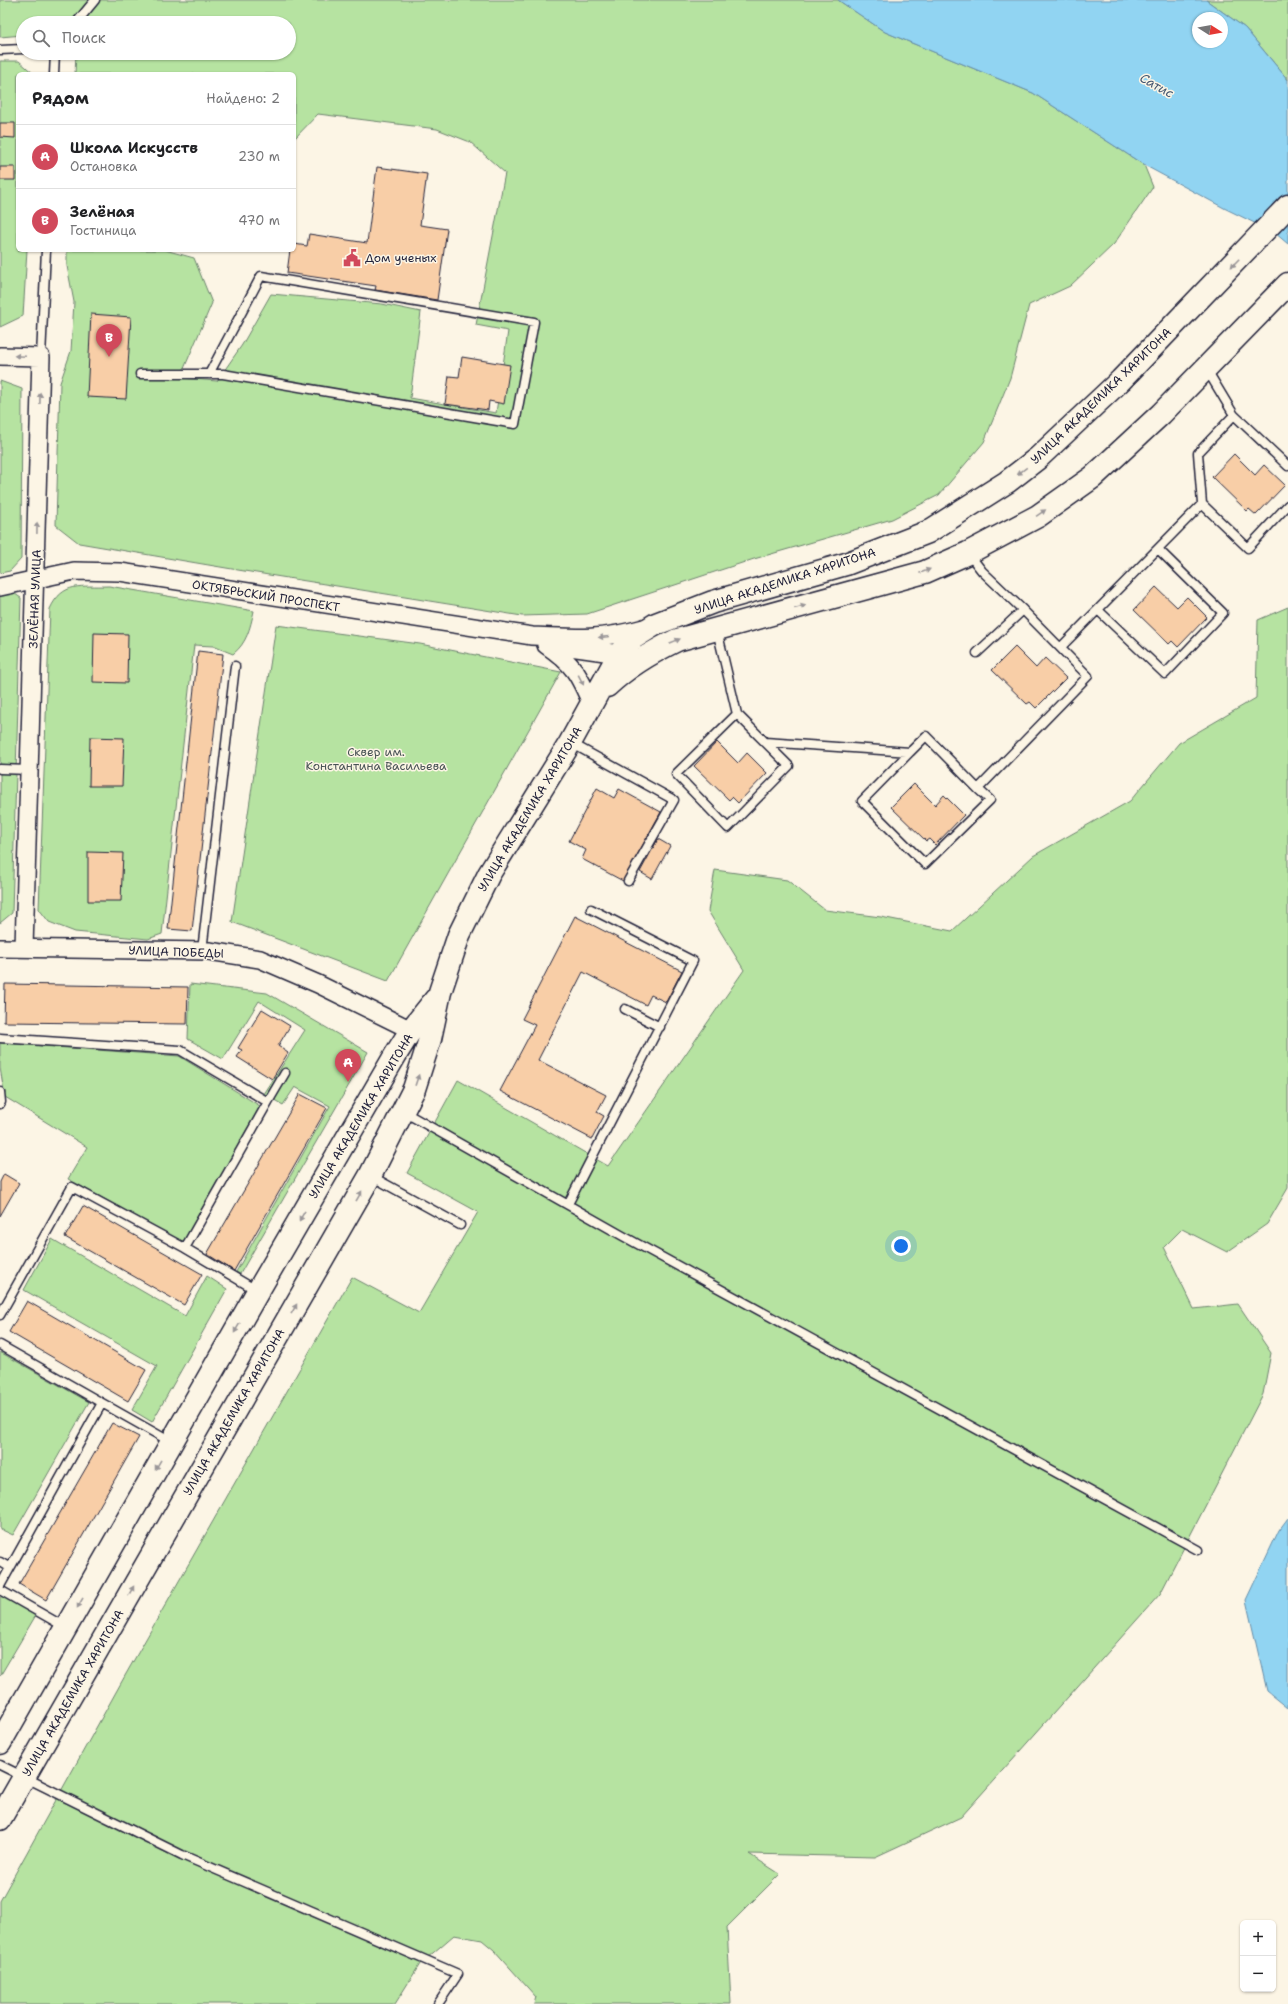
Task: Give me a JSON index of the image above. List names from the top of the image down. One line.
{"streets":{"main road":["УЛИЦА АКАДЕМИКА ХАРИТОНА"],"street":["ОКТЯБРЬСКИЙ ПРОСПЕКТ","ЗЕЛЁНАЯ УЛИЦА","УЛИЦА ПОБЕДЫ"]},"crossings":[["УЛИЦА АКАДЕМИКА ХАРИТОНА","ОКТЯБРЬСКИЙ ПРОСПЕКТ"],["УЛИЦА АКАДЕМИКА ХАРИТОНА","УЛИЦА ПОБЕДЫ"],["ОКТЯБРЬСКИЙ ПРОСПЕКТ","ЗЕЛЁНАЯ УЛИЦА"],["ЗЕЛЁНАЯ УЛИЦА","УЛИЦА ПОБЕДЫ"]],"water":["Сатис"],"parks":["Сквер им. Константина Васильева"],"places":{"public building":["Дом ученых"]},"north":"right","page":{"search":"Поиск","heading":["Рядом","Найдено: 2"],"list":[{"mark":"A","name":"Школа Искусств","note":"Остановка","value":"230 m"},{"mark":"B","name":"Зелёная","note":"Гостиница","value":"470 m"}],"pins":["B","A"],"map_buttons":["+","−"]}}
